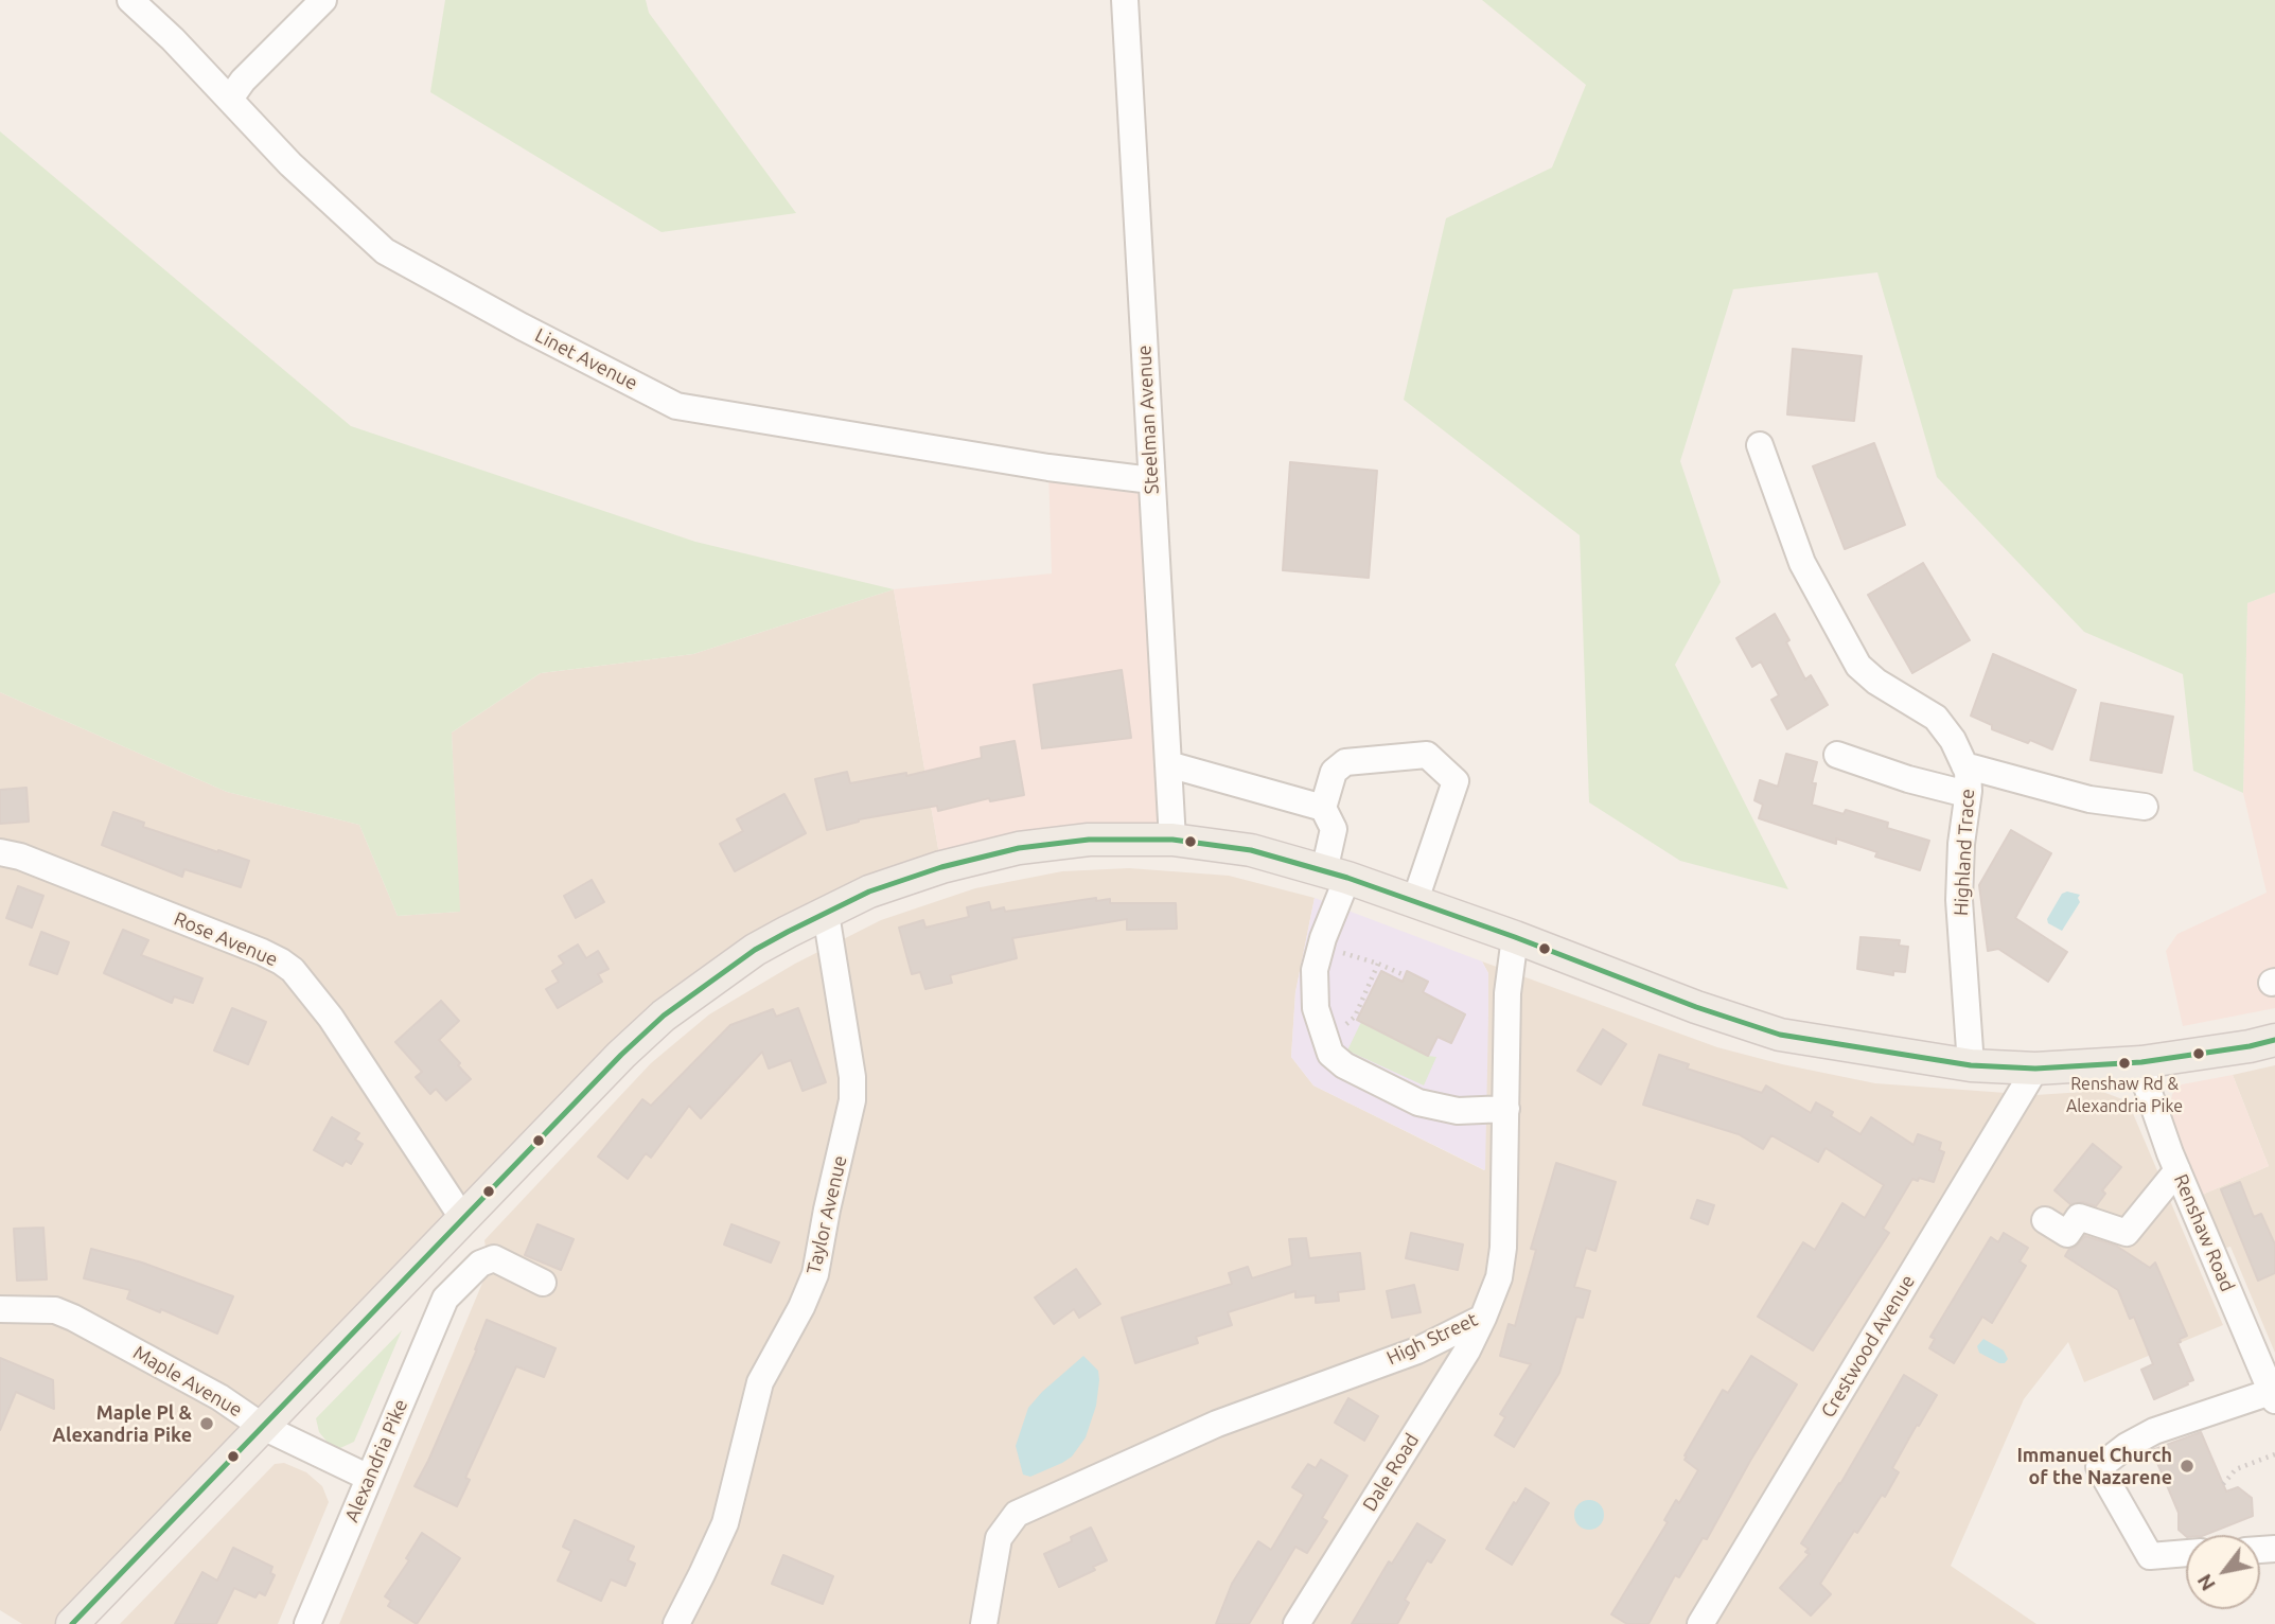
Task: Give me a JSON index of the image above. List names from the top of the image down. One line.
{"streets":{"street":["Linet Avenue","Steelman Avenue","Highland Trace","Rose Avenue","Taylor Avenue","Renshaw Road","High Street","Crestwood Avenue","Maple Avenue","Alexandria Pike","Dale Road"]},"crossings":[["Linet Avenue","Steelman Avenue"],["High Street","Dale Road"],["Maple Avenue","Alexandria Pike"]],"places":["Renshaw Rd & Alexandria Pike","Maple Pl & Alexandria Pike","Immanuel Church of the Nazarene"],"north":"bottom left"}
